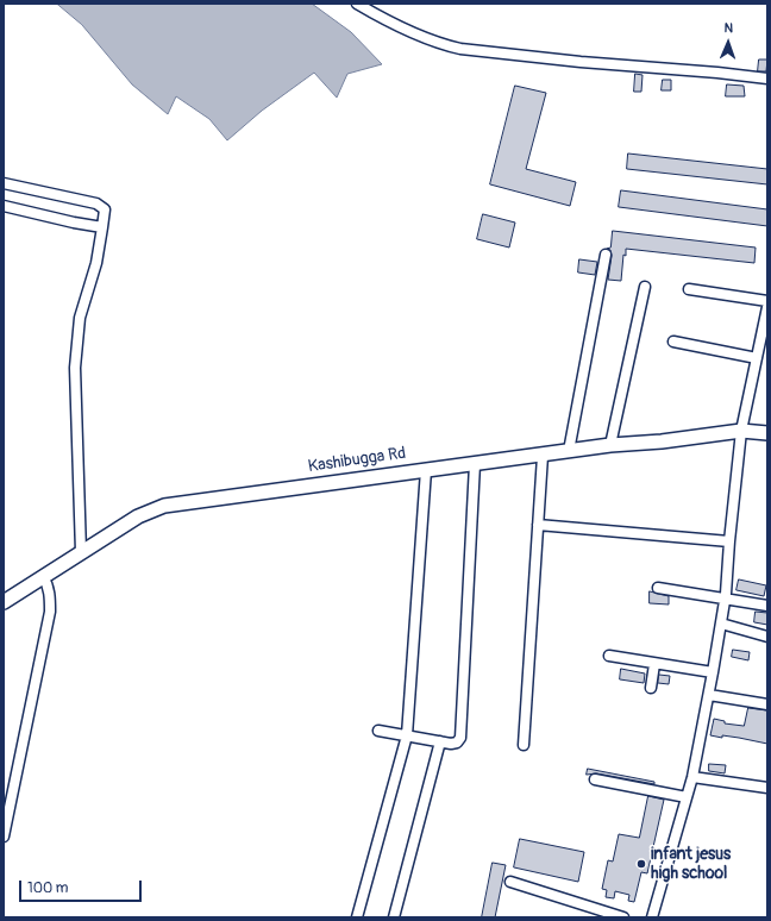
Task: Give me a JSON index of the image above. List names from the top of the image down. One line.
{"streets":{"main road":["Kashibugga Rd"]},"places":["infant jesus high school"],"scale_bar":"100 m","north":"top"}
